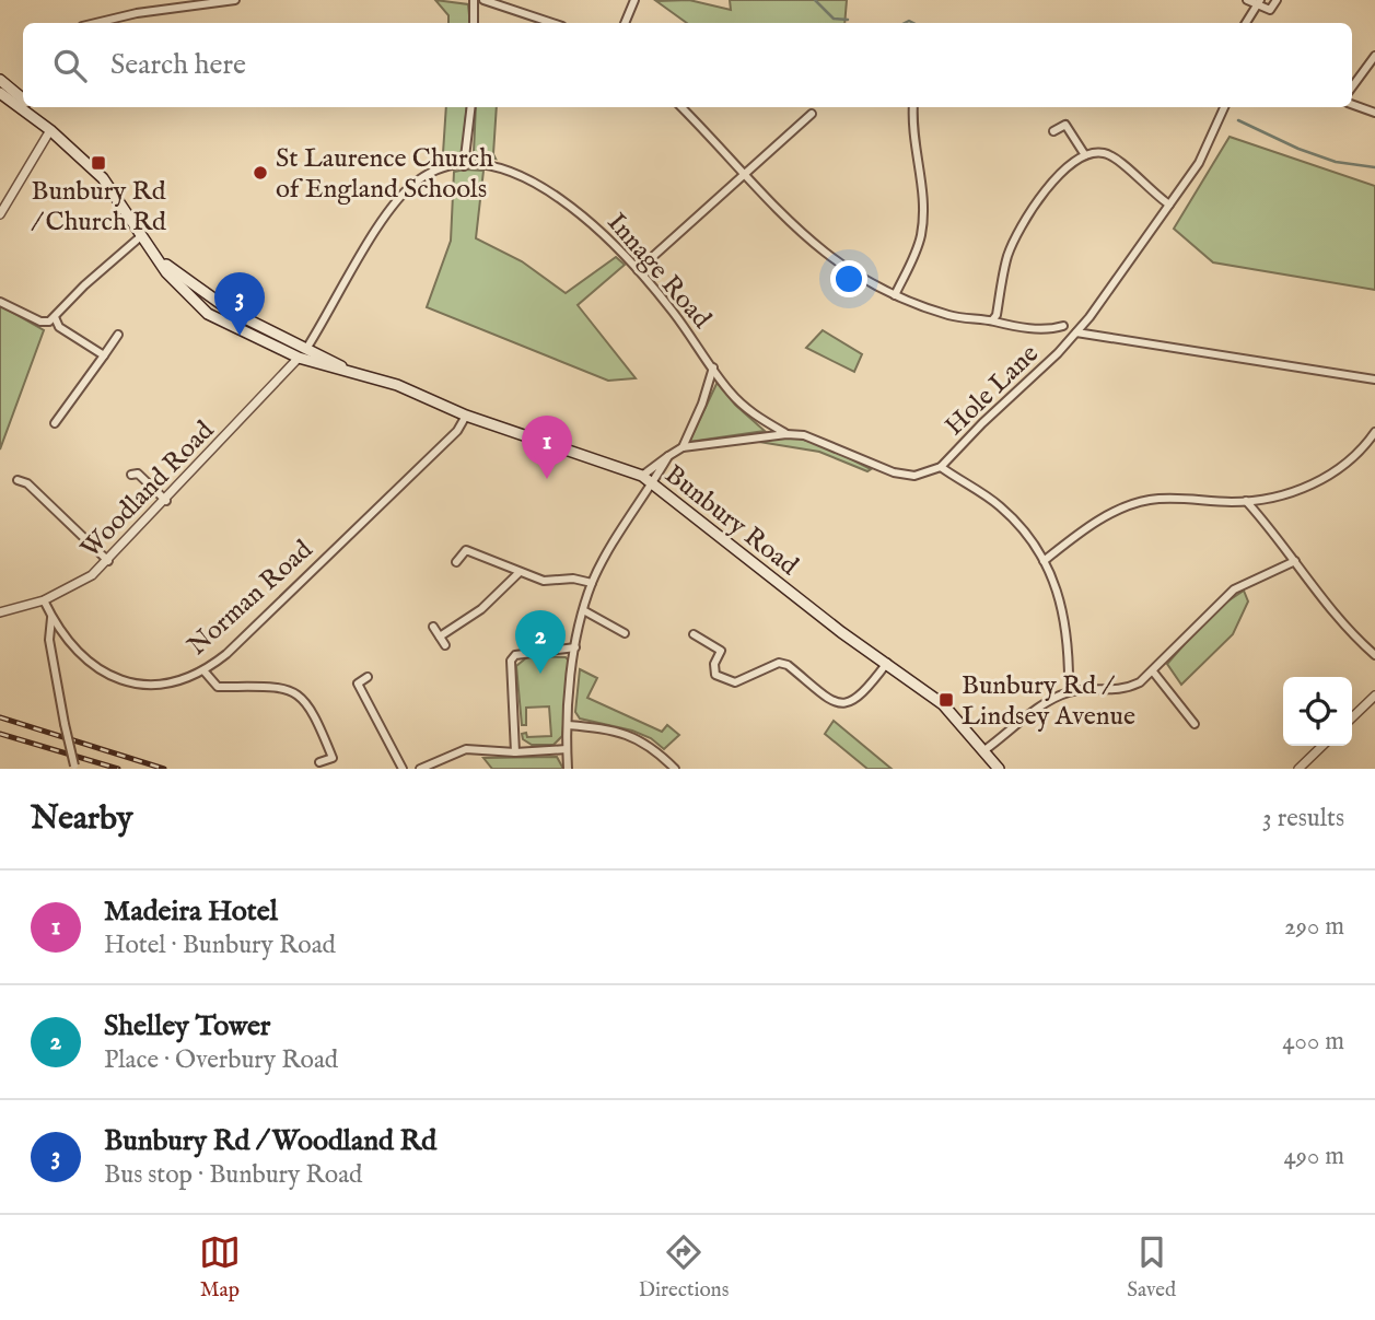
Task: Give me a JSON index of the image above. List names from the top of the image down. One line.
{"streets":{"main road":["Bunbury Road"],"street":["Innage Road","Hole Lane","Woodland Road","Norman Road"]},"crossings":[["Innage Road","Hole Lane"],["Innage Road","Bunbury Road"],["Hole Lane","Bunbury Road"],["Woodland Road","Bunbury Road"],["Woodland Road","Norman Road"],["Bunbury Road","Norman Road"]],"places":{"transit":["Bunbury Rd / Church Rd","Bunbury Rd / Lindsey Avenue"],"other":["St Laurence Church of England Schools"]},"page":{"search":"Search here","pins":["3","1","2"],"heading":["Nearby","3 results"],"list":[{"mark":"1","name":"Madeira Hotel","note":"Hotel · Bunbury Road","value":"290 m"},{"mark":"2","name":"Shelley Tower","note":"Place · Overbury Road","value":"400 m"},{"mark":"3","name":"Bunbury Rd / Woodland Rd","note":"Bus stop · Bunbury Road","value":"490 m"}],"nav":["Map","Directions","Saved"]}}
